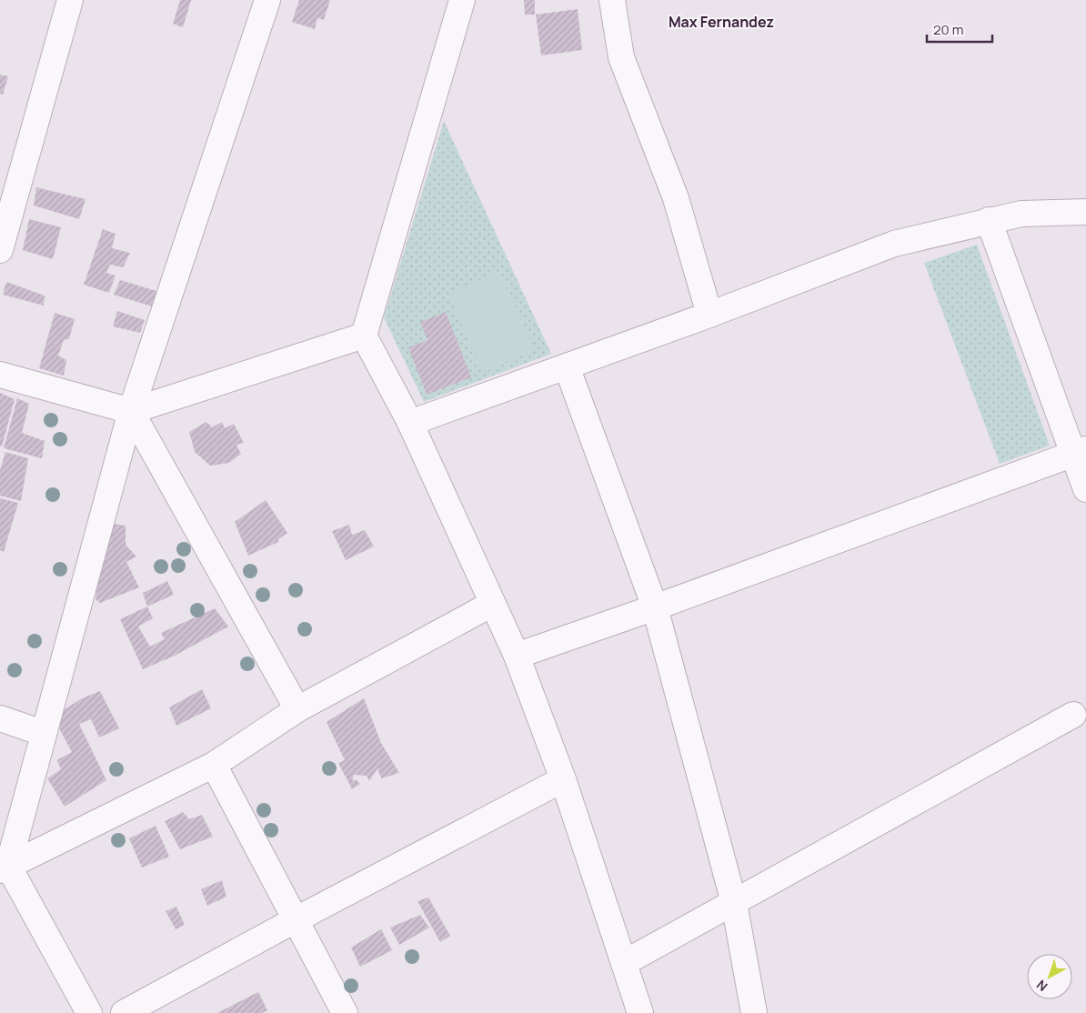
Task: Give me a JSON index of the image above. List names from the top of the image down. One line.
{"districts":["Max Fernandez"],"scale_bar":"20 m","north":"bottom left"}
